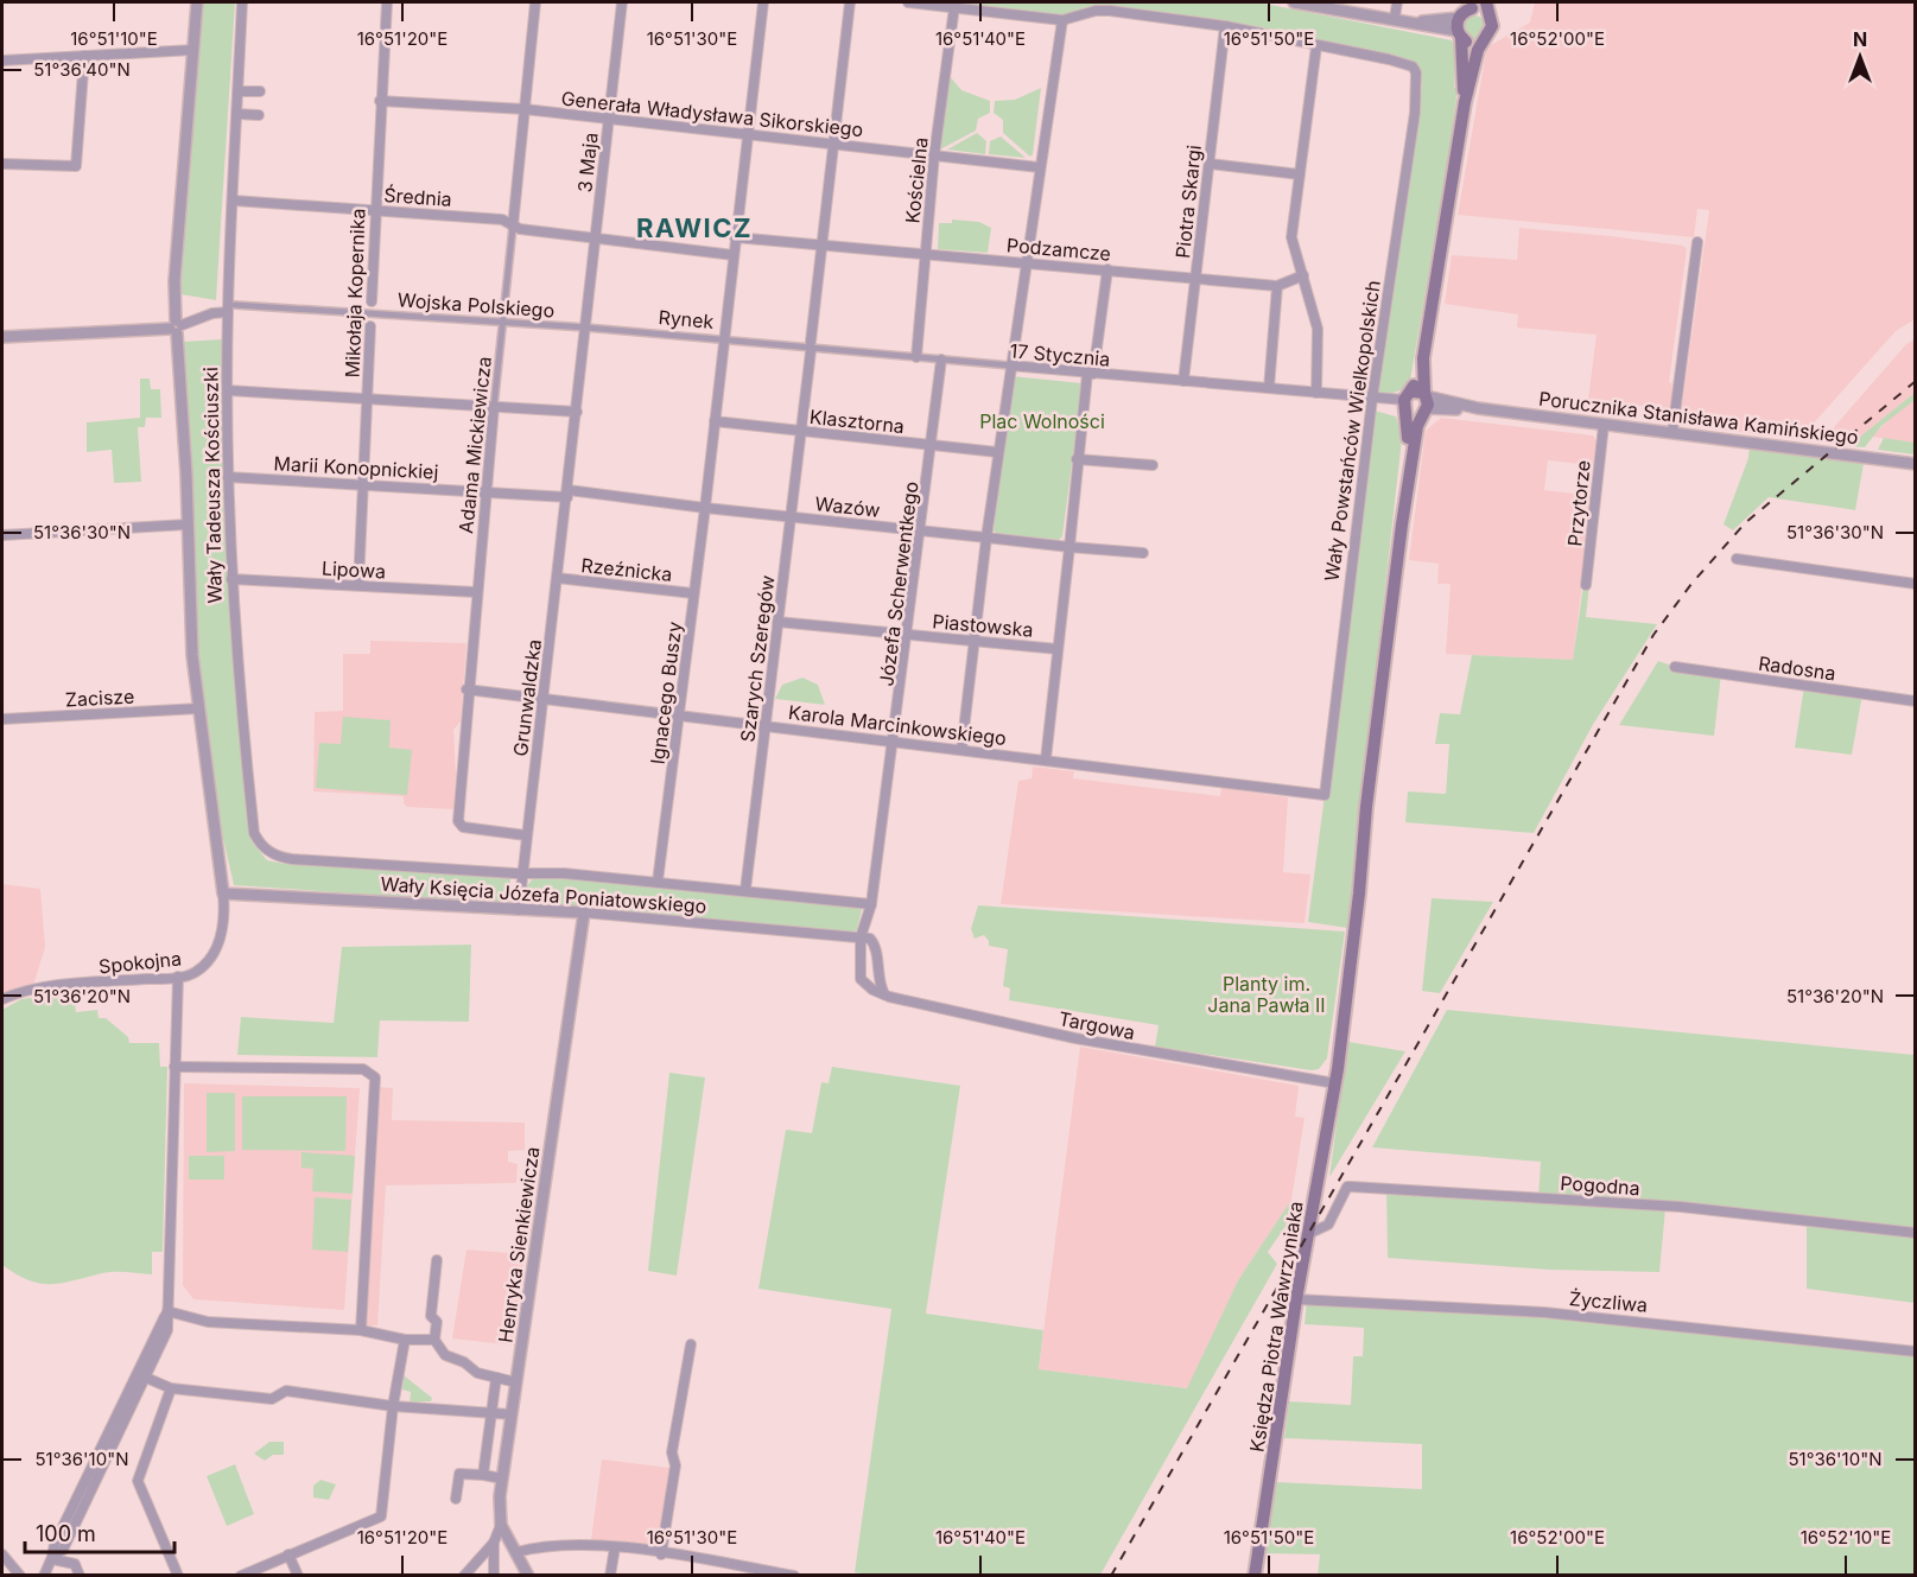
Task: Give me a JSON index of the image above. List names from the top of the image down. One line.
{"streets":{"main road":["Księdza Piotra Wawrzyniaka"],"street":["Generała Władysława Sikorskiego","3 Maja","Kościelna","Średnia","Piotra Skargi","Podzamcze","Mikołaja Kopernika","Wojska Polskiego","Rynek","17 Stycznia","Porucznika Stanisława Kamińskiego","Klasztorna","Wały Powstańców Wielkopolskich","Adama Mickiewicza","Marii Konopnickiej","Wały Tadeusza Kościuszki","Przytorze","Wazów","Lipowa","Rzeźnicka","Józefa Scherwentkego","Piastowska","Szarych Szeregów","Radosna","Ignacego Buszy","Zacisze","Grunwaldzka","Karola Marcinkowskiego","Wały Księcia Józefa Poniatowskiego","Spokojna","Targowa","Pogodna","Henryka Sienkiewicza","Życzliwa"]},"crossings":[["Generała Władysława Sikorskiego","3 Maja"],["Generała Władysława Sikorskiego","Kościelna"],["Generała Władysława Sikorskiego","Mikołaja Kopernika"],["Generała Władysława Sikorskiego","Adama Mickiewicza"],["Generała Władysława Sikorskiego","Szarych Szeregów"],["3 Maja","Średnia"],["3 Maja","Wojska Polskiego"],["3 Maja","Rynek"],["Kościelna","Podzamcze"],["Kościelna","17 Stycznia"],["Średnia","Mikołaja Kopernika"],["Średnia","Adama Mickiewicza"],["Średnia","Wały Tadeusza Kościuszki"],["Piotra Skargi","Podzamcze"],["Piotra Skargi","17 Stycznia"],["Podzamcze","Szarych Szeregów"],["Mikołaja Kopernika","Wojska Polskiego"],["Mikołaja Kopernika","Marii Konopnickiej"],["Mikołaja Kopernika","Lipowa"],["Wojska Polskiego","Rynek"],["Wojska Polskiego","Adama Mickiewicza"],["Rynek","17 Stycznia"],["Rynek","Klasztorna"],["Rynek","Wazów"],["Rynek","Ignacego Buszy"],["17 Stycznia","Porucznika Stanisława Kamińskiego"],["17 Stycznia","Wały Powstańców Wielkopolskich"],["17 Stycznia","Józefa Scherwentkego"],["17 Stycznia","Szarych Szeregów"],["Porucznika Stanisława Kamińskiego","Przytorze"],["Klasztorna","Józefa Scherwentkego"],["Klasztorna","Szarych Szeregów"],["Wały Powstańców Wielkopolskich","Karola Marcinkowskiego"],["Adama Mickiewicza","Marii Konopnickiej"],["Adama Mickiewicza","Lipowa"],["Adama Mickiewicza","Grunwaldzka"],["Adama Mickiewicza","Karola Marcinkowskiego"],["Marii Konopnickiej","Wały Tadeusza Kościuszki"],["Marii Konopnickiej","Grunwaldzka"],["Wały Tadeusza Kościuszki","Lipowa"],["Wały Tadeusza Kościuszki","Zacisze"],["Wały Tadeusza Kościuszki","Wały Księcia Józefa Poniatowskiego"],["Wały Tadeusza Kościuszki","Spokojna"],["Wazów","Józefa Scherwentkego"],["Wazów","Szarych Szeregów"],["Wazów","Ignacego Buszy"],["Rzeźnicka","Ignacego Buszy"],["Rzeźnicka","Grunwaldzka"],["Józefa Scherwentkego","Piastowska"],["Józefa Scherwentkego","Karola Marcinkowskiego"],["Józefa Scherwentkego","Wały Księcia Józefa Poniatowskiego"],["Piastowska","Szarych Szeregów"],["Szarych Szeregów","Karola Marcinkowskiego"],["Szarych Szeregów","Wały Księcia Józefa Poniatowskiego"],["Ignacego Buszy","Karola Marcinkowskiego"],["Ignacego Buszy","Wały Księcia Józefa Poniatowskiego"],["Grunwaldzka","Karola Marcinkowskiego"],["Grunwaldzka","Wały Księcia Józefa Poniatowskiego"],["Wały Księcia Józefa Poniatowskiego","Spokojna"],["Wały Księcia Józefa Poniatowskiego","Henryka Sienkiewicza"],["Targowa","Księdza Piotra Wawrzyniaka"],["Pogodna","Księdza Piotra Wawrzyniaka"],["Życzliwa","Księdza Piotra Wawrzyniaka"]],"districts":["RAWICZ"],"parks":["Plac Wolności","Planty im. Jana Pawła II"],"scale_bar":"100 m","north":"top","coordinates":["16°51'10\"E","16°51'20\"E","16°51'30\"E","16°51'40\"E","16°51'50\"E","16°52'00\"E","51°36'40\"N","51°36'30\"N","51°36'20\"N","51°36'10\"N","16°52'10\"E"]}
